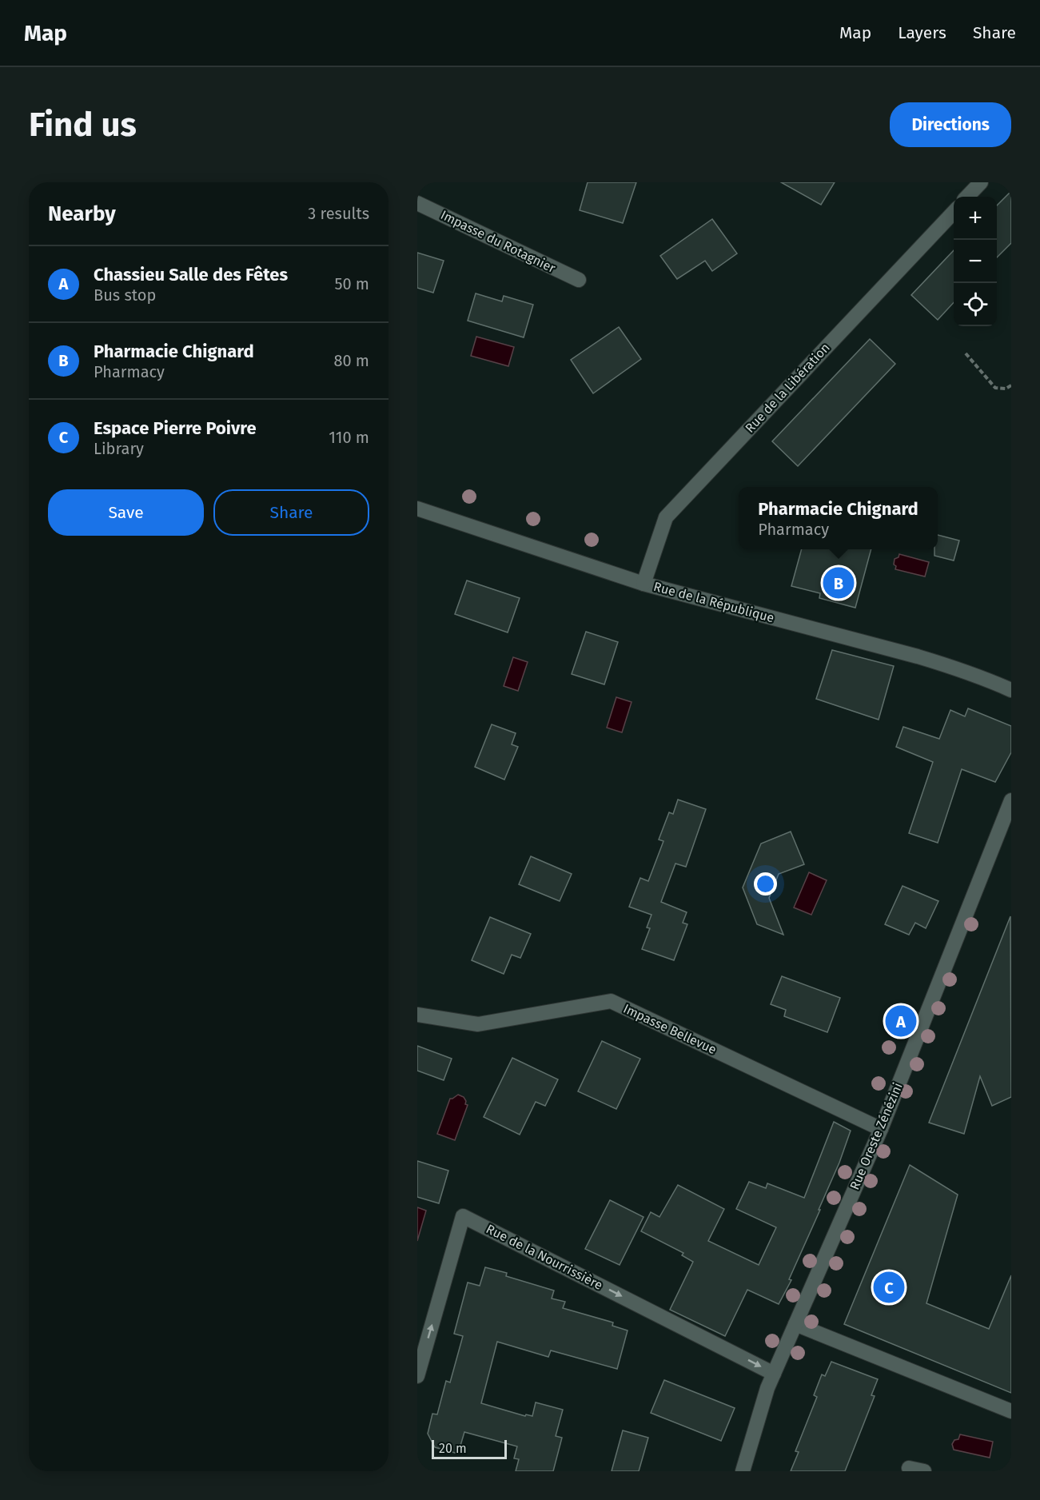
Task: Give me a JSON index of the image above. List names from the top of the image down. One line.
{"streets":{"street":["Impasse du Rotagnier","Rue de la Libération","Rue de la République","Impasse Bellevue","Rue Oreste Zénézini","Rue de la Nourrissière"]},"crossings":[["Rue de la Libération","Rue de la République"],["Impasse Bellevue","Rue Oreste Zénézini"],["Rue Oreste Zénézini","Rue de la Nourrissière"]],"scale_bar":"20 m","page":{"header":"Map","nav":["Map","Layers","Share"],"buttons":["Directions",["Save","Share"]],"title":"Find us","heading":["Nearby","3 results"],"map_buttons":["+","−"],"list":[{"mark":"A","name":"Chassieu Salle des Fêtes","note":"Bus stop","value":"50 m"},{"mark":"B","name":"Pharmacie Chignard","note":"Pharmacy","value":"80 m"},{"mark":"C","name":"Espace Pierre Poivre","note":"Library","value":"110 m"}],"popup":["Pharmacie Chignard","Pharmacy"],"pins":["B","A","C"],"scale":"20 m"}}
